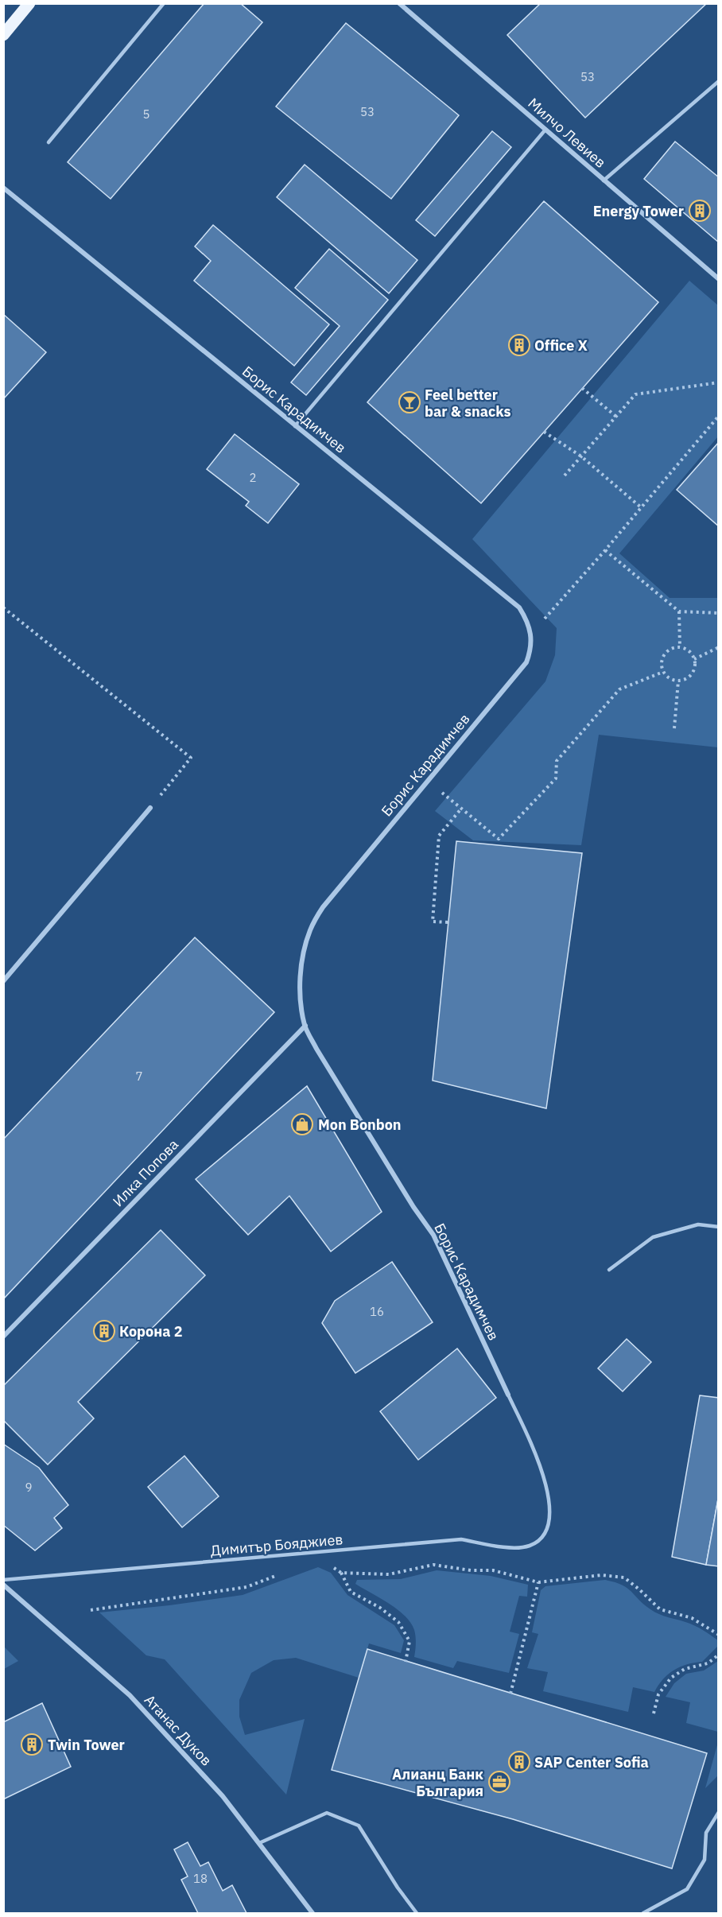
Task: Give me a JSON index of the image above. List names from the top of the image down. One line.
{"streets":{"street":["Милчо Левиев","Борис Карадимчев","Илка Попова","Атанас Дуков"],"lane":["Димитър Бояджиев"]},"crossings":[["Борис Карадимчев","Илка Попова"],["Борис Карадимчев","Димитър Бояджиев"]],"places":{"building":["Energy Tower","Office X","Корона 2","Twin Tower","SAP Center Sofia"],"bar":["Feel better bar & snacks"],"shop":["Mon Bonbon"],"office":["Алианц Банк България"]},"house_numbers":["53","53","5","2","7","16","9","18"]}
